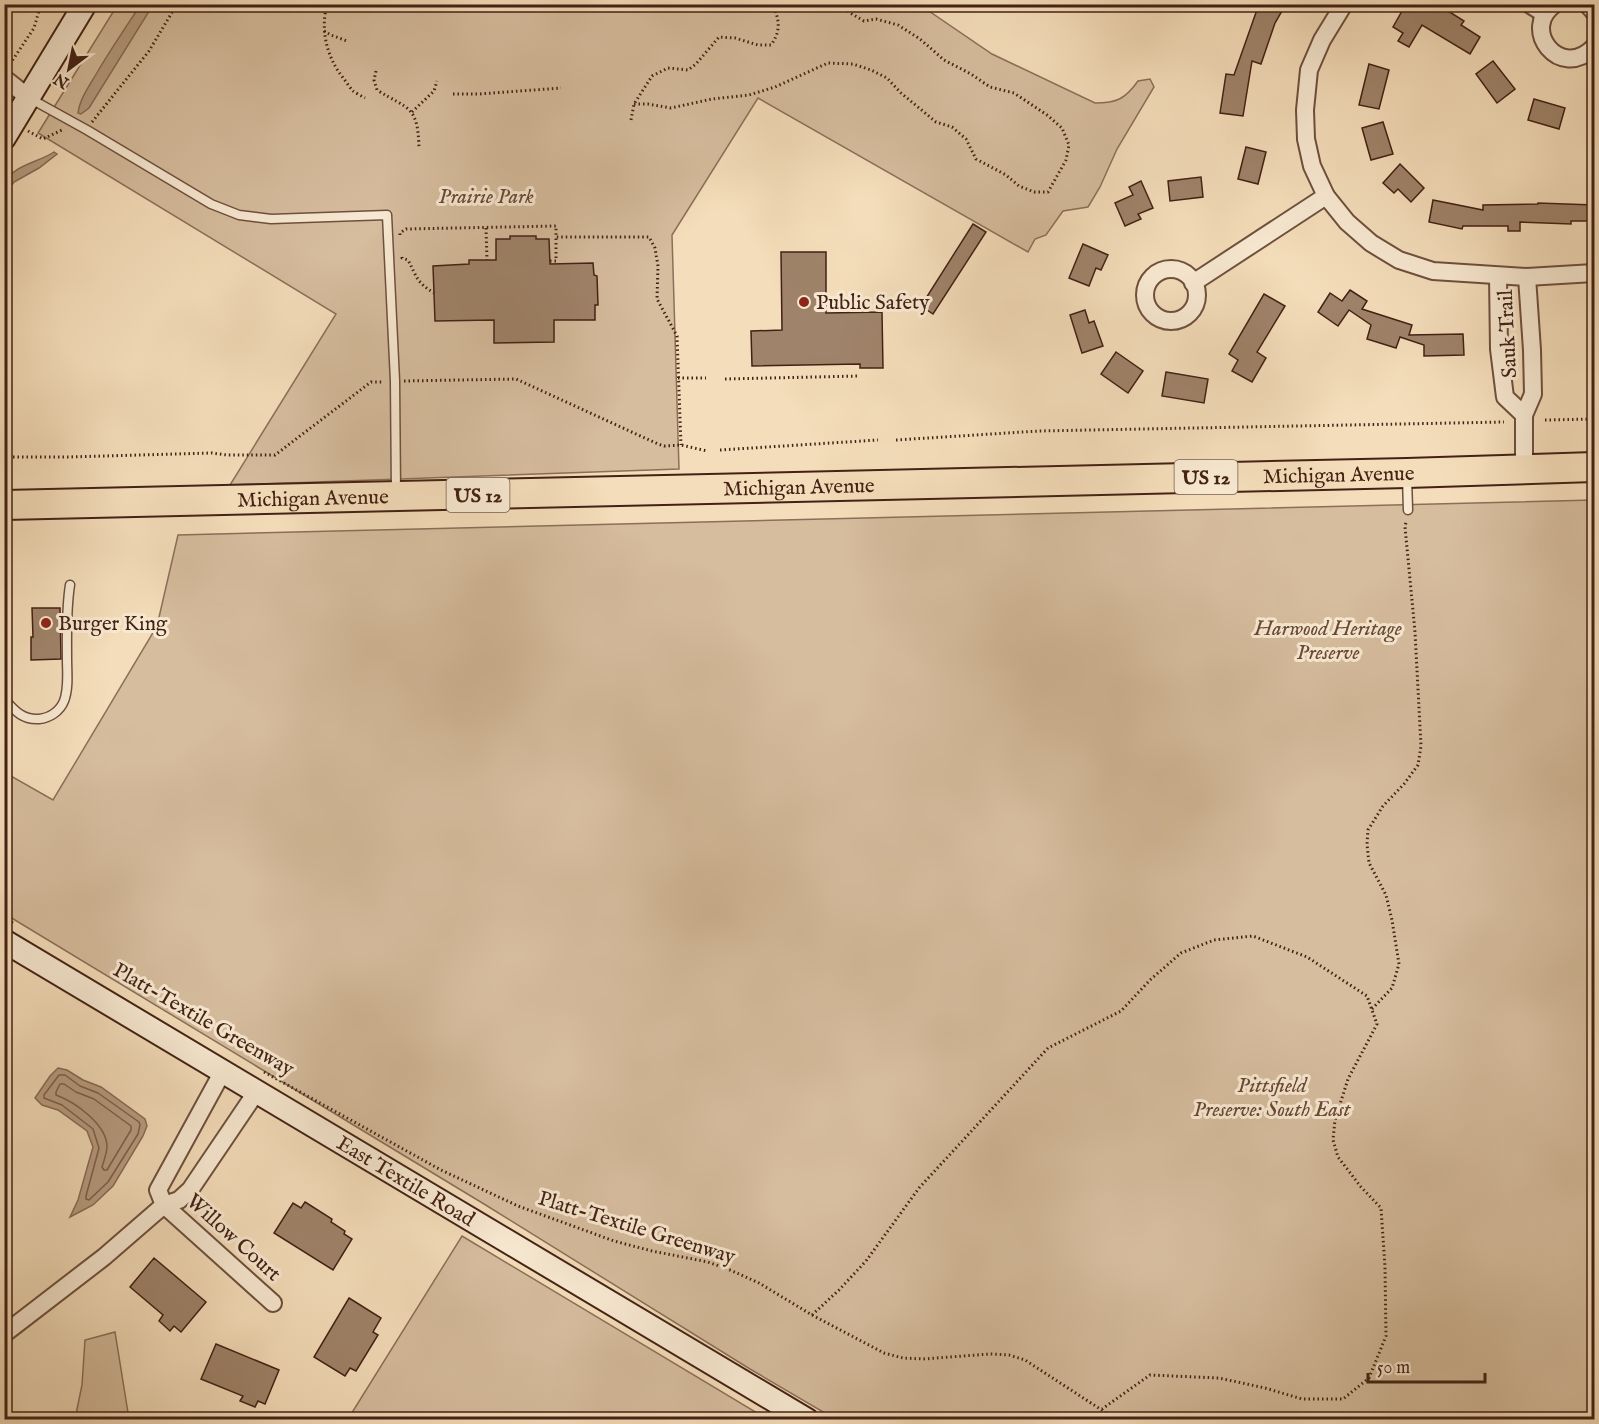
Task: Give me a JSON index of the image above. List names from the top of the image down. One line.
{"streets":{"highway":["Michigan Avenue","US 12"],"main road":["East Textile Road"],"street":["Sauk Trail","Willow Court"],"path":["Platt-Textile Greenway"]},"crossings":[["Sauk Trail","Michigan Avenue"]],"parks":["Prairie Park","Harwood Heritage Preserve","Pittsfield Preserve: South East"],"places":["Public Safety","Burger King"],"scale_bar":"50 m","north":"bottom left"}
